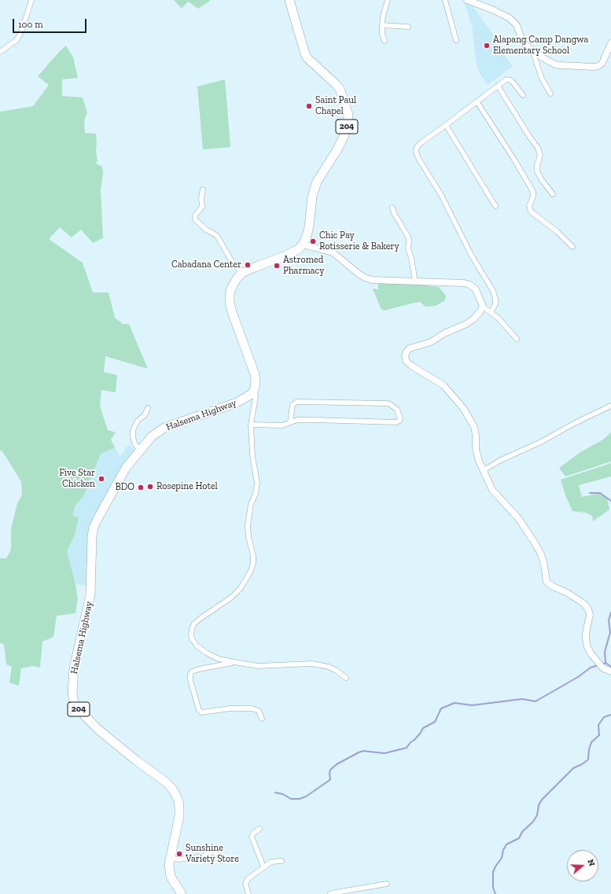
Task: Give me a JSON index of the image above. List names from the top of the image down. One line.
{"streets":{"highway":["204","Halsema Highway"]},"places":["Alapang Camp Dangwa Elementary School","Saint Paul Chapel","Chic Pay Rotisserie & Bakery","Cabadana Center","Astromed Pharmacy","Five Star Chicken","Rosepine Hotel","BDO","Sunshine Variety Store"],"scale_bar":"100 m","north":"right"}
